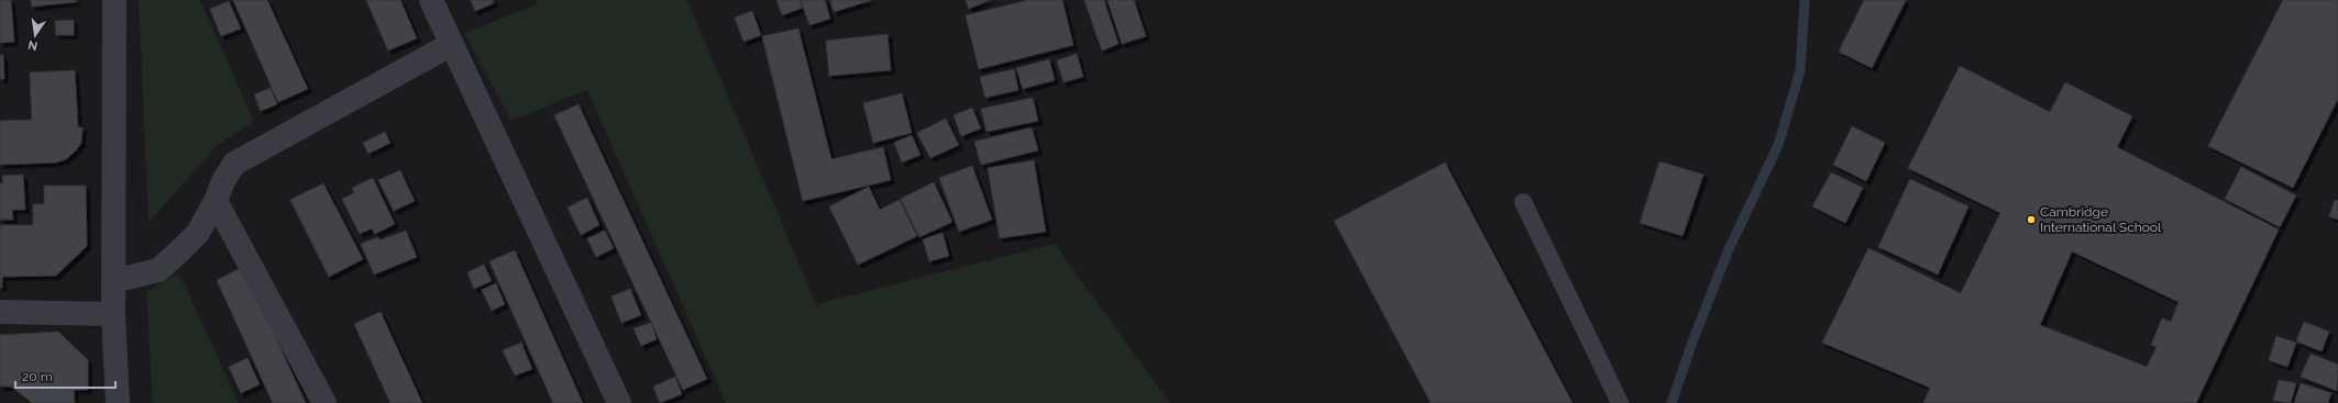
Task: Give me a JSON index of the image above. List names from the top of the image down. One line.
{"places":["Cambridge International School"],"scale_bar":"20 m","north":"bottom"}
